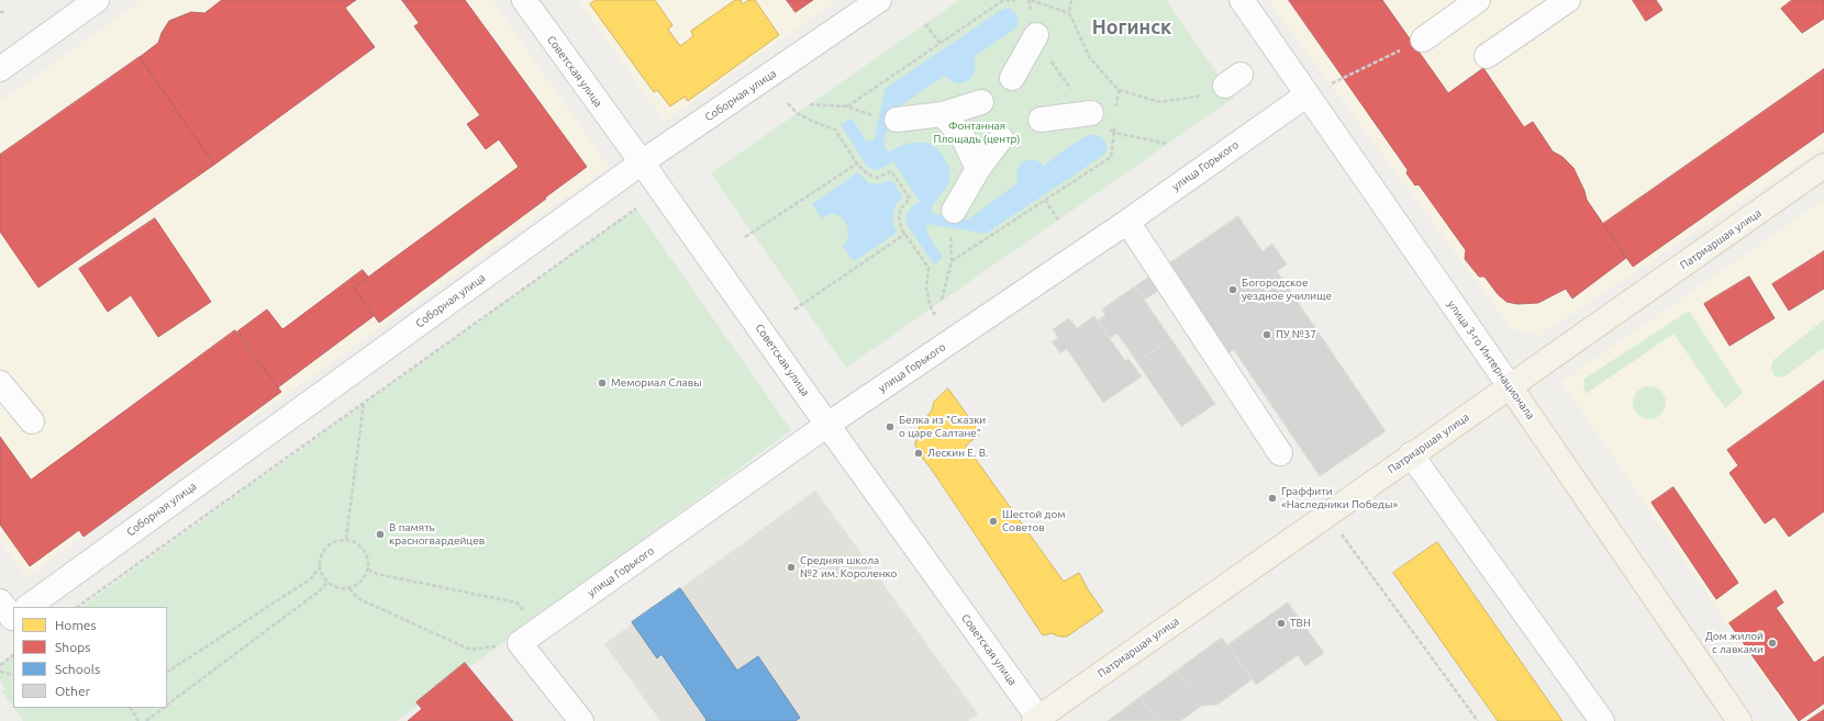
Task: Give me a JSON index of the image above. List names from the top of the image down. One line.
{"streets":{"main road":["Патриаршая улица","улица 3-го Интернационала"],"street":["Советская улица","Соборная улица","улица Горького"]},"crossings":[["Советская улица","Соборная улица"],["Советская улица","улица Горького"],["Советская улица","Патриаршая улица"],["улица Горького","улица 3-го Интернационала"],["Патриаршая улица","улица 3-го Интернационала"]],"districts":["Ногинск"],"parks":["Фонтанная Площадь (центр)"],"places":["Богородское уездное училище","ПУ №37","Мемориал Славы","Белка из \"Сказки о царе Салтане\"","Лескин Е. В.","Граффити «Наследники Победы»","Шестой дом Советов","В память красногвардейцев","Средняя школа №2 им. Короленко","ТВН","Дом жилой с лавками"],"legend":["Homes","Shops","Schools","Other"]}
